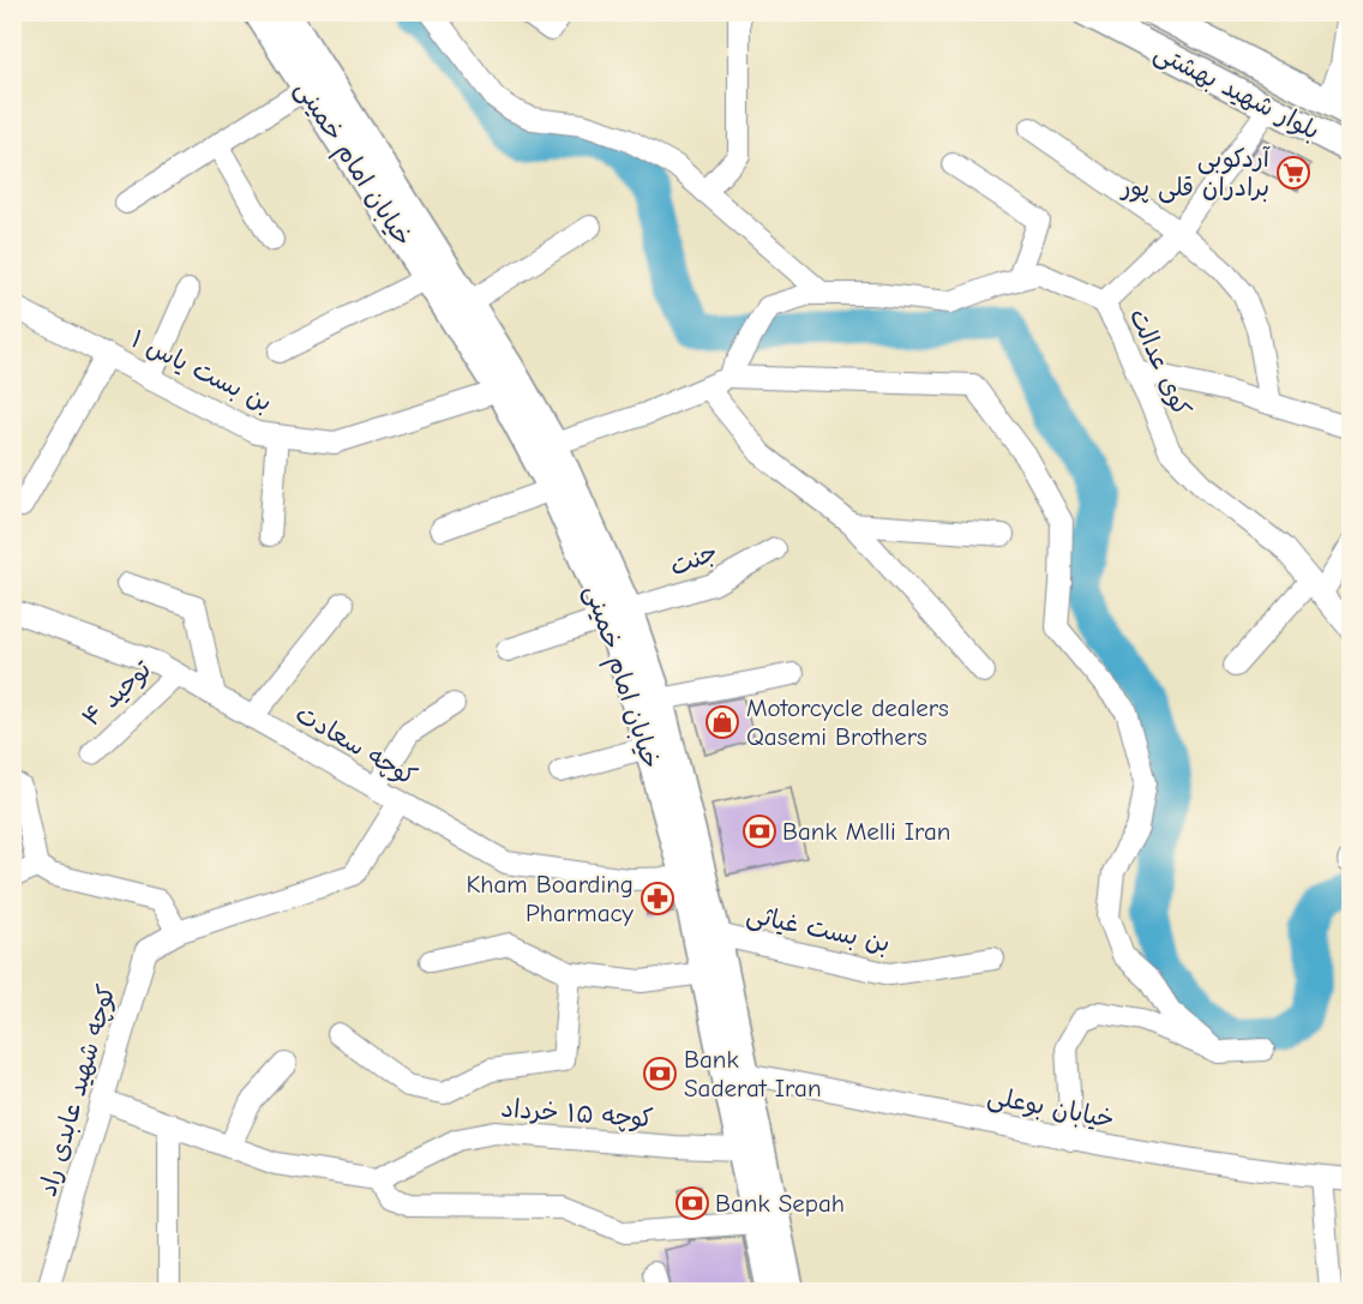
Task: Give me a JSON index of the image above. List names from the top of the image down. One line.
{"streets":{"main road":["بلوار شهید بهشتی","خیابان امام خمینی"],"street":["کوی عدالت","بن بست یاس ۱","جنت","توحید ۴","کوچه سعادت","بن بست غیاثی","کوچه شهید عابدی راد","خیابان بوعلی","کوچه ۱۵ خرداد"]},"crossings":[["خیابان امام خمینی","بن بست یاس ۱"],["خیابان امام خمینی","جنت"],["خیابان امام خمینی","کوچه سعادت"],["خیابان امام خمینی","بن بست غیاثی"],["خیابان امام خمینی","خیابان بوعلی"],["خیابان امام خمینی","کوچه ۱۵ خرداد"],["توحید ۴","کوچه سعادت"],["کوچه سعادت","کوچه شهید عابدی راد"]],"places":{"supermarket":["آردکوبی برادران قلی پور"],"shop":["Motorcycle dealers Qasemi Brothers"],"bank":["Bank Melli Iran","Bank Saderat Iran","Bank Sepah"],"pharmacy":["Kham Boarding Pharmacy"]}}
